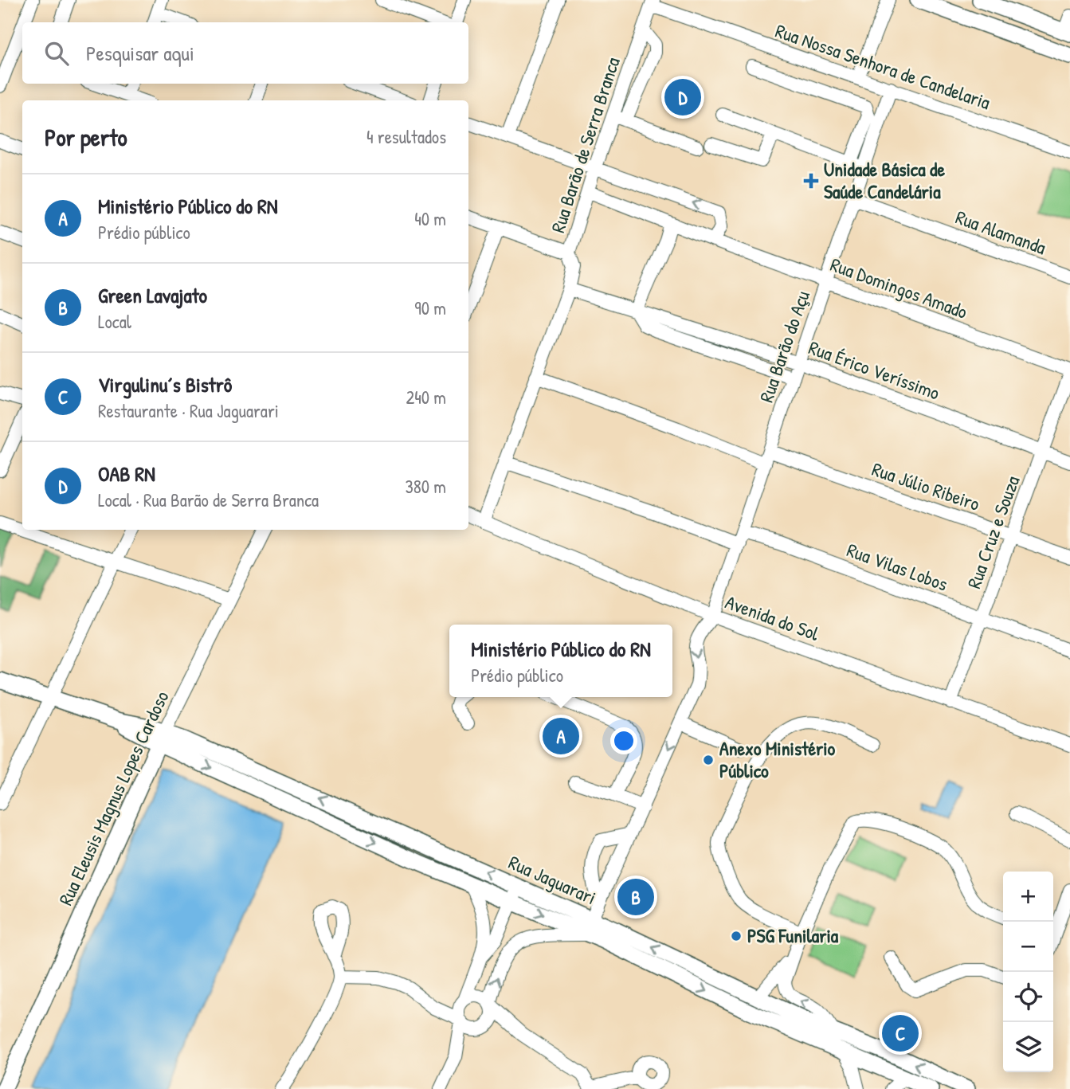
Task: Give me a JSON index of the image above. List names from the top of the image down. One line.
{"streets":{"main road":["Rua Eleusis Magnus Lopes Cardoso","Rua Jaguarari"],"street":["Rua Nossa Senhora de Candelaria","Rua Barão de Serra Branca","Rua Alamanda","Rua Domingos Amado","Rua Barão do Açu","Rua Érico Veríssimo","Rua Júlio Ribeiro","Rua Cruz e Souza","Rua Vilas Lobos","Avenida do Sol"]},"crossings":[["Rua Nossa Senhora de Candelaria","Rua Barão de Serra Branca"],["Rua Nossa Senhora de Candelaria","Rua Barão do Açu"],["Rua Barão de Serra Branca","Rua Domingos Amado"],["Rua Barão de Serra Branca","Rua Érico Veríssimo"],["Rua Barão de Serra Branca","Rua Vilas Lobos"],["Rua Barão de Serra Branca","Avenida do Sol"],["Rua Alamanda","Rua Barão do Açu"],["Rua Domingos Amado","Rua Barão do Açu"],["Rua Domingos Amado","Rua Cruz e Souza"],["Rua Barão do Açu","Rua Érico Veríssimo"],["Rua Barão do Açu","Rua Júlio Ribeiro"],["Rua Barão do Açu","Rua Vilas Lobos"],["Rua Barão do Açu","Avenida do Sol"],["Rua Barão do Açu","Rua Jaguarari"],["Rua Érico Veríssimo","Rua Cruz e Souza"],["Rua Júlio Ribeiro","Rua Cruz e Souza"],["Rua Cruz e Souza","Rua Vilas Lobos"],["Rua Cruz e Souza","Avenida do Sol"],["Rua Eleusis Magnus Lopes Cardoso","Rua Jaguarari"]],"places":{"health":["Unidade Básica de Saúde Candelária"],"other":["Anexo Ministério Público","PSG Funilaria"]},"page":{"search":"Pesquisar aqui","pins":["D","A","B","C"],"heading":["Por perto","4 resultados"],"list":[{"mark":"A","name":"Ministério Público do RN","note":"Prédio público","value":"40 m"},{"mark":"B","name":"Green Lavajato","note":"Local","value":"90 m"},{"mark":"C","name":"Virgulinu´s Bistrô","note":"Restaurante · Rua Jaguarari","value":"240 m"},{"mark":"D","name":"OAB RN","note":"Local · Rua Barão de Serra Branca","value":"380 m"}],"popup":["Ministério Público do RN","Prédio público"],"map_buttons":["+","−"]}}
